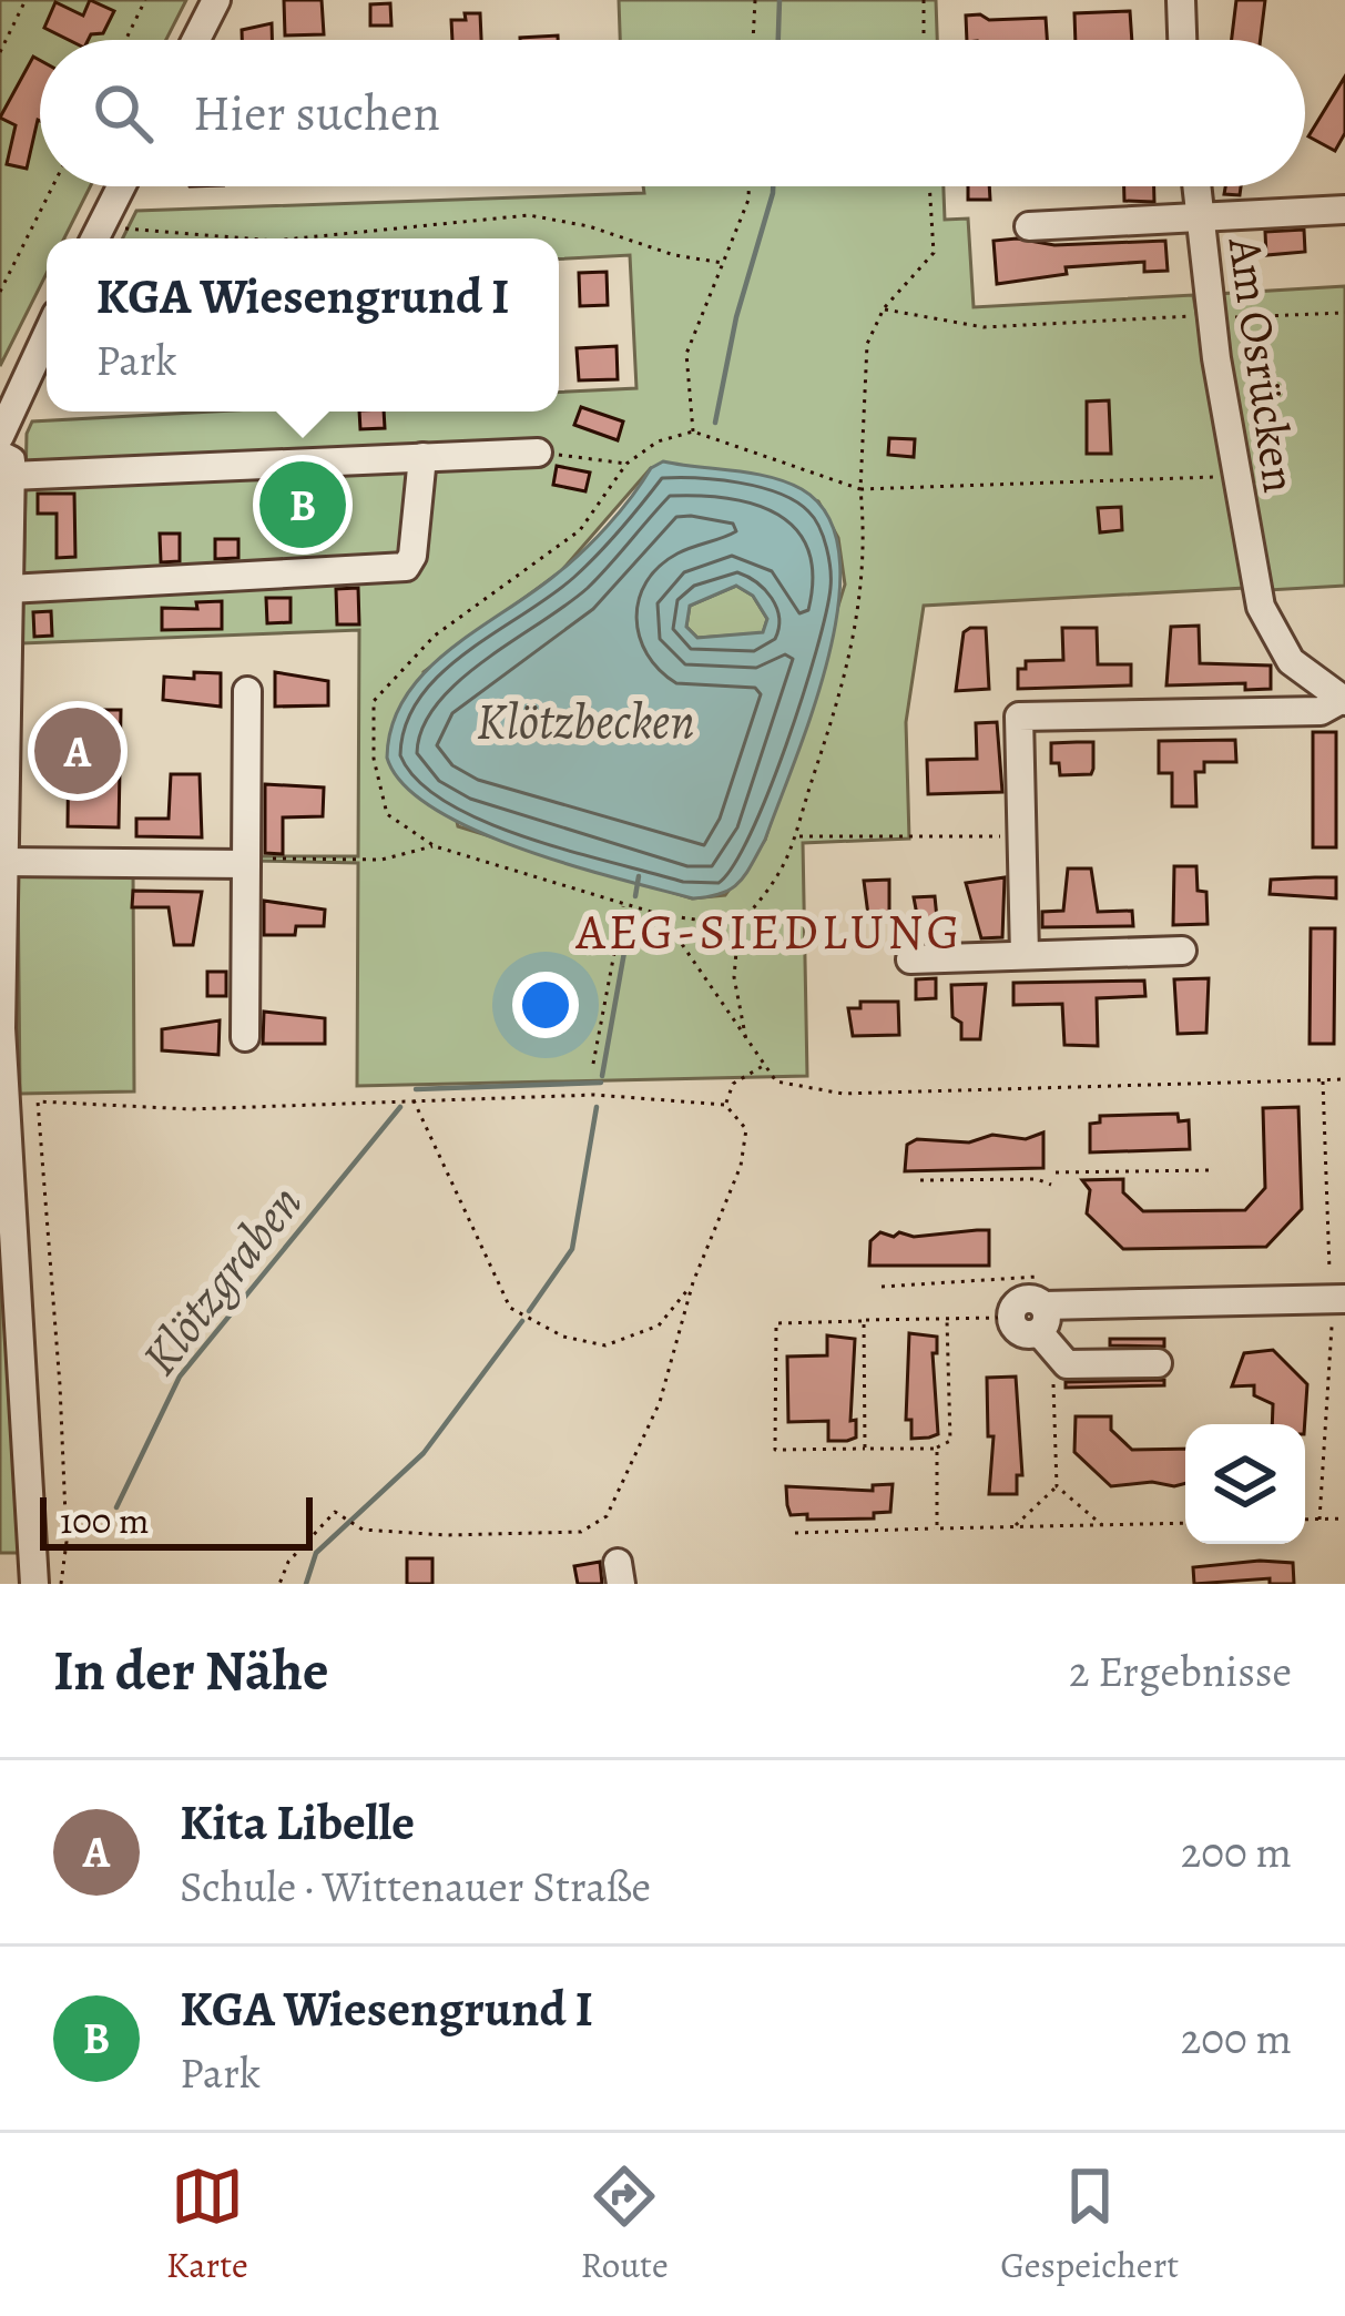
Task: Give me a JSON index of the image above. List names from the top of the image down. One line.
{"streets":{"street":["Am Osrücken"]},"districts":["AEG-SIEDLUNG"],"water":["Klötzbecken","Klötzgraben"],"scale_bar":"100 m","page":{"search":"Hier suchen","popup":["KGA Wiesengrund I","Park"],"pins":["B","A"],"scale":"100 m","heading":["In der Nähe","2 Ergebnisse"],"list":[{"mark":"A","name":"Kita Libelle","note":"Schule · Wittenauer Straße","value":"200 m"},{"mark":"B","name":"KGA Wiesengrund I","note":"Park","value":"200 m"}],"nav":["Karte","Route","Gespeichert"]}}
